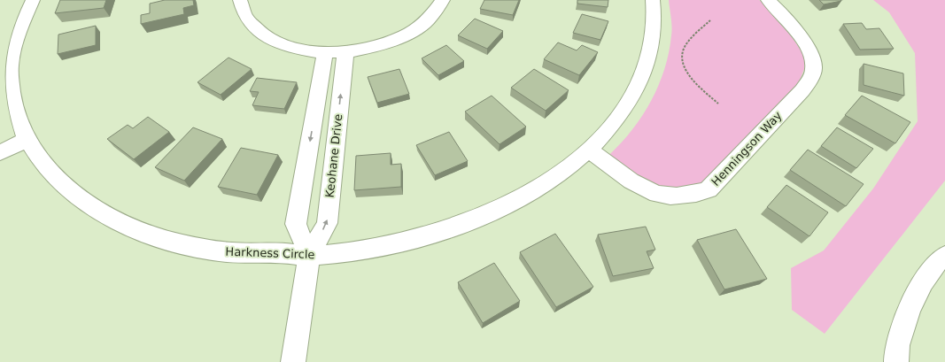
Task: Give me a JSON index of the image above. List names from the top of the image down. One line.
{"streets":{"street":["Henningson Way","Keohane Drive","Harkness Circle"]},"crossings":[["Henningson Way","Harkness Circle"],["Keohane Drive","Harkness Circle"]]}
